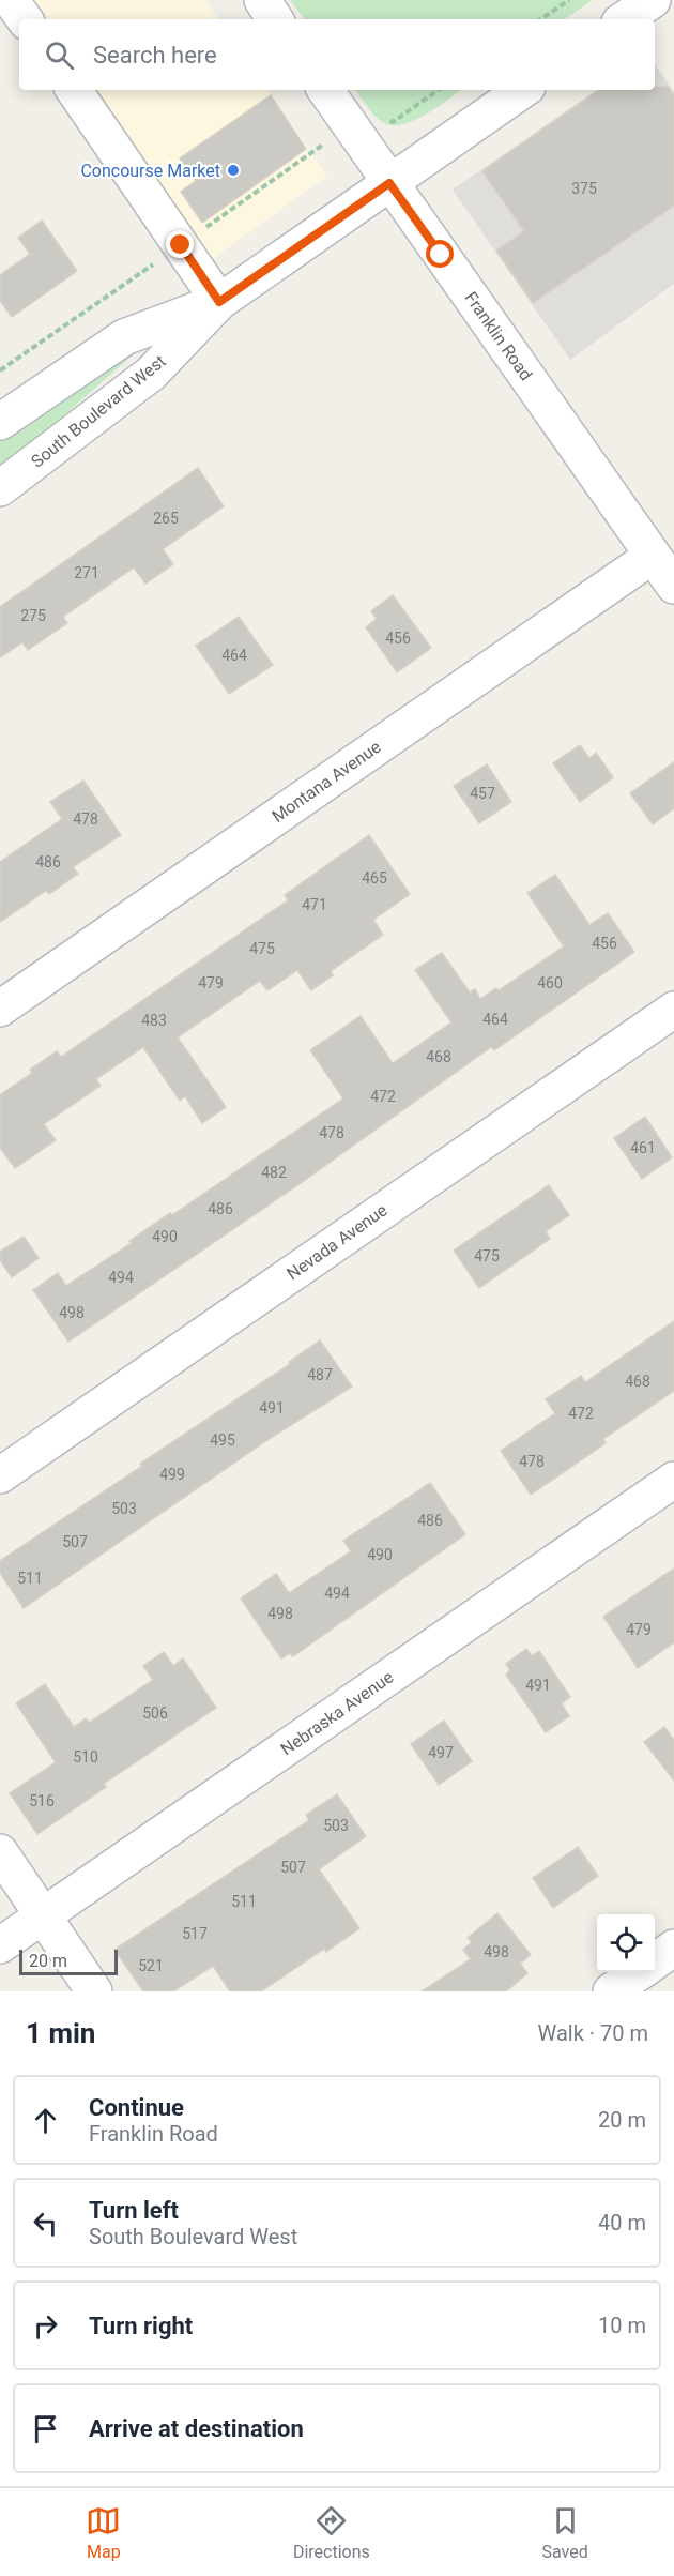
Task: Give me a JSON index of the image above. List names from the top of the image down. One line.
{"streets":{"street":["Franklin Road","South Boulevard West","Montana Avenue","Nevada Avenue","Nebraska Avenue"]},"crossings":[["Franklin Road","South Boulevard West"],["Franklin Road","Montana Avenue"]],"places":["Concourse Market"],"house_numbers":["375","265","271","275","456","464","457","478","486","465","471","456","475","479","460","464","483","468","472","478","461","482","486","490","475","494","498","487","468","491","472","495","478","499","503","486","507","490","511","494","498","479","491","506","497","510","516","503","507","511","517","498","521"],"scale_bar":"20 m","page":{"search":"Search here","scale":"20 m","heading":["1 min","Walk · 70 m"],"list":[["Continue","Franklin Road","20 m"],["Turn left","South Boulevard West","40 m"],["Turn right","10 m"],"Arrive at destination"],"nav":["Map","Directions","Saved"]}}
